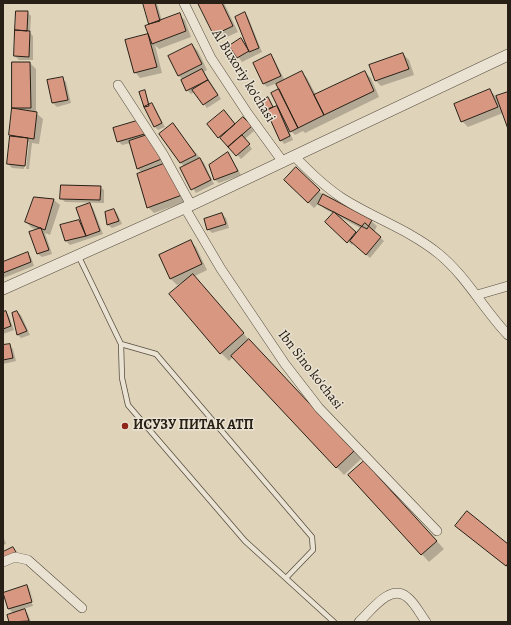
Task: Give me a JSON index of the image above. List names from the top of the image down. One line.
{"streets":{"street":["Al Buxoriy ko'chasi","Ibn Sino ko'chasi"]},"places":["ИСУЗУ ПИТАК АТП"]}
